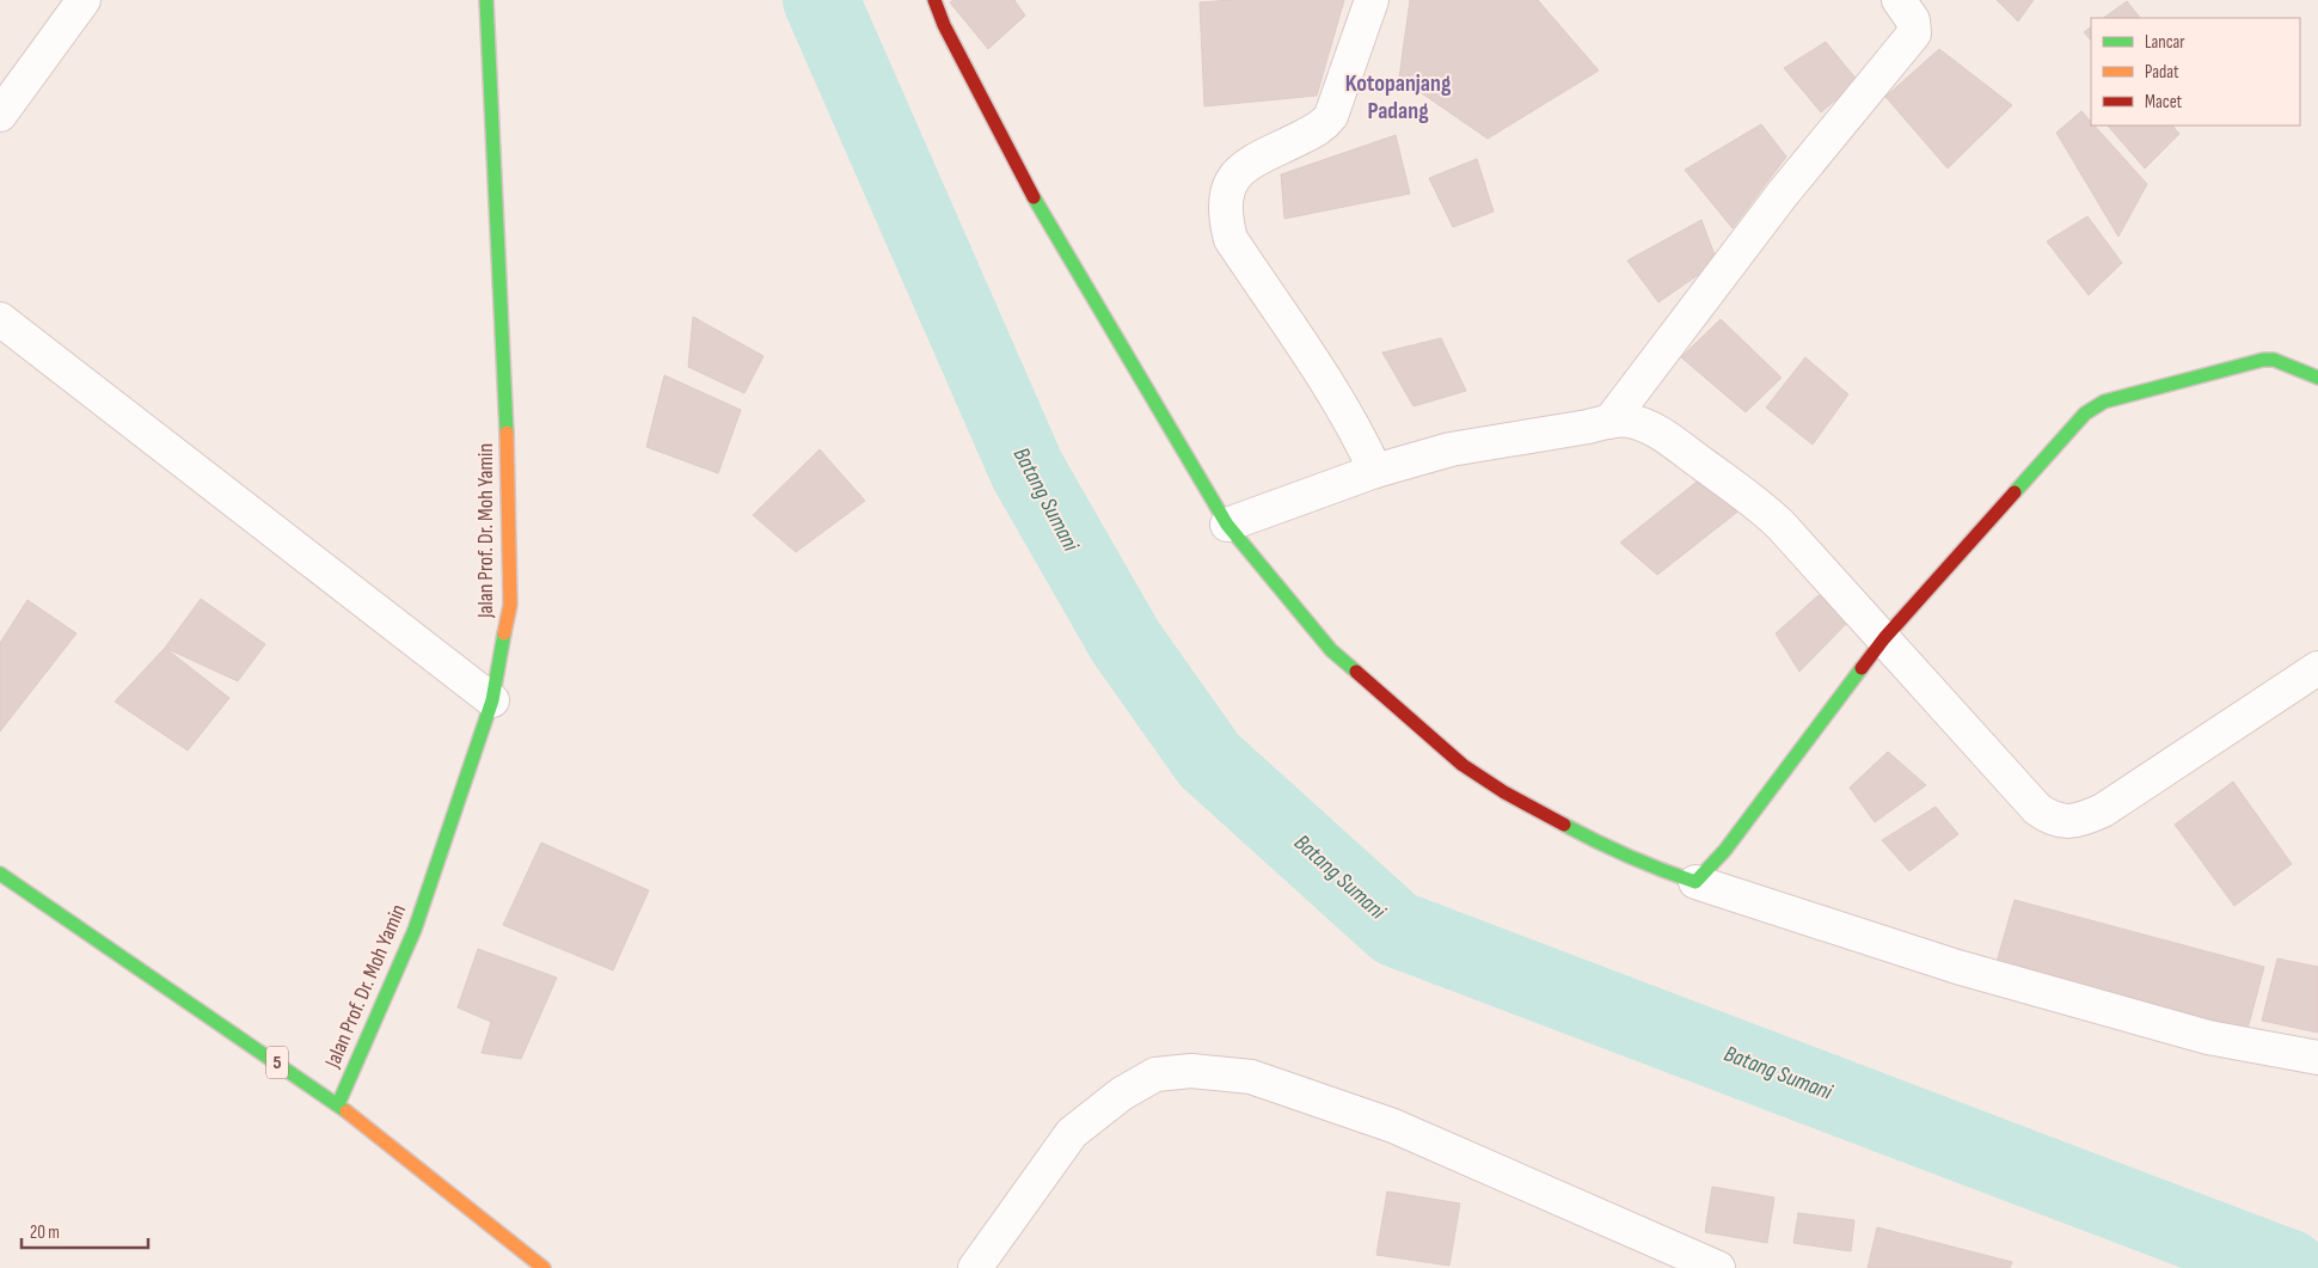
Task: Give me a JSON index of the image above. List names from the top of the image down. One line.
{"streets":{"main road":["Jalan Prof. Dr. Moh Yamin","5"]},"crossings":[["Jalan Prof. Dr. Moh Yamin","5"]],"districts":["Kotopanjang Padang"],"water":["Batang Sumani"],"legend":["Lancar","Padat","Macet"],"scale_bar":"20 m"}
